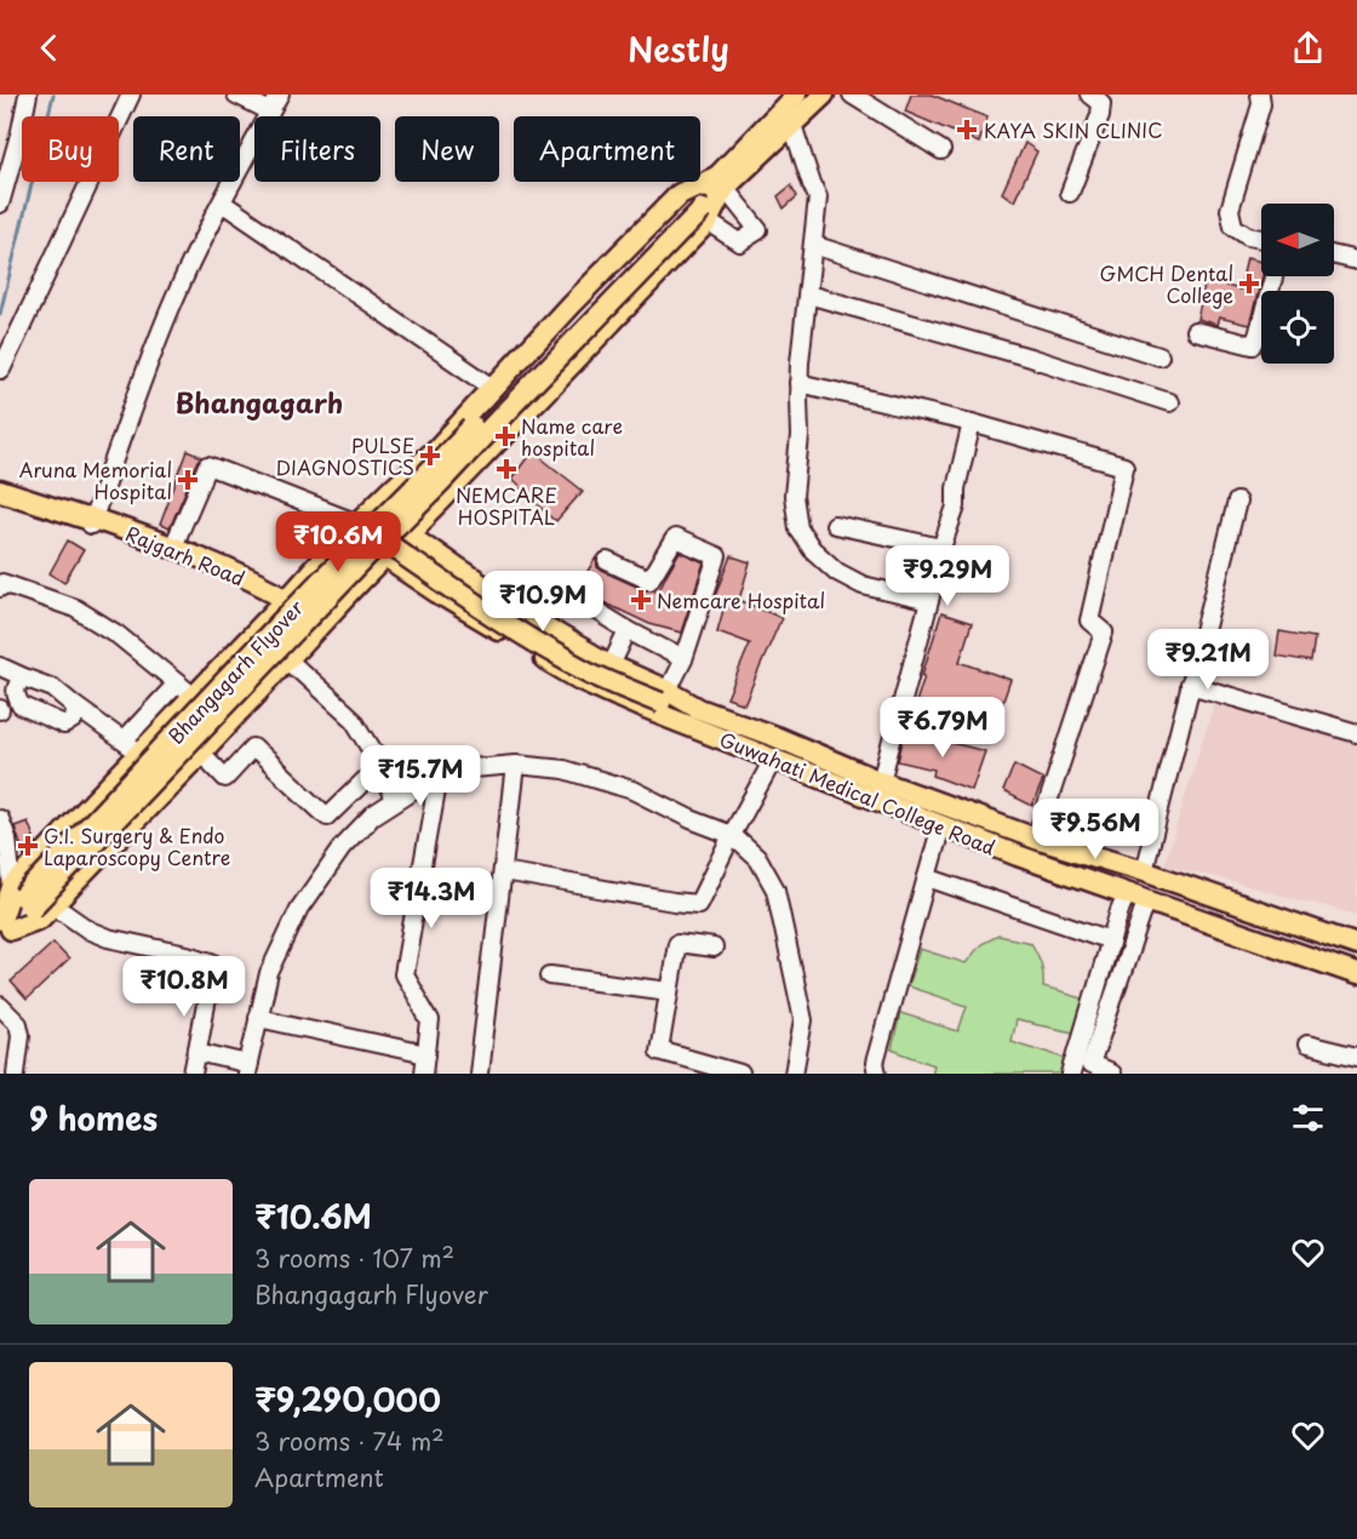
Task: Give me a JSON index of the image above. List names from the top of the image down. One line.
{"streets":{"main road":["Rajgarh Road","Bhangagarh Flyover","Guwahati Medical College Road"]},"crossings":[["Bhangagarh Flyover","Guwahati Medical College Road"]],"districts":["Bhangagarh"],"places":{"health":["KAYA SKIN CLINIC","GMCH Dental College","Name care hospital","PULSE DIAGNOSTICS","NEMCARE HOSPITAL","Aruna Memorial Hospital","Nemcare Hospital","G.I. Surgery & Endo Laparoscopy Centre"]},"north":"left","page":{"header":"Nestly","chip":["Buy","Rent","Filters","New","Apartment"],"price":["₹10.6M","₹9.29M","₹10.9M","₹9.21M","₹6.79M","₹15.7M","₹9.56M","₹14.3M","₹10.8M"],"heading":"9 homes","list":[{"name":"₹10.6M","note":"3 rooms · 107 m² · Bhangagarh Flyover"},{"name":"₹9,290,000","note":"3 rooms · 74 m² · Apartment"}]}}
